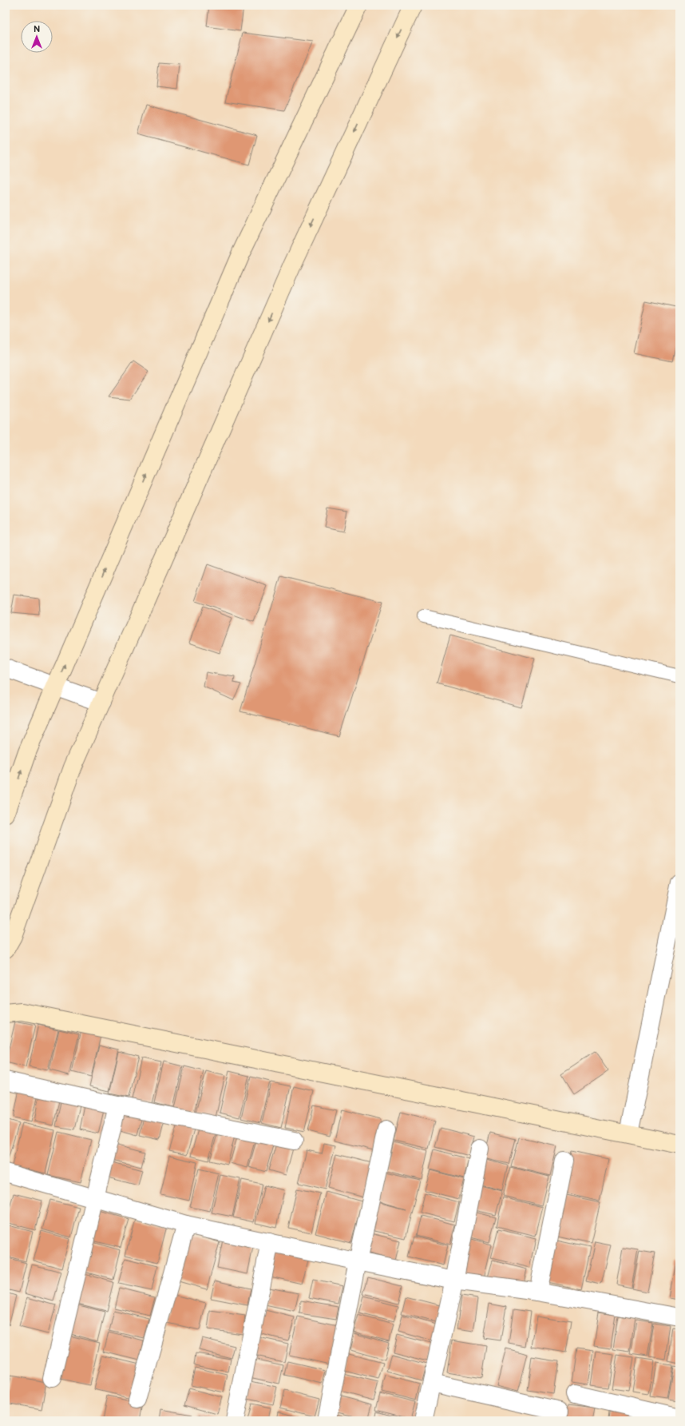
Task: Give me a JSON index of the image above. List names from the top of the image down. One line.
{"north":"top"}
